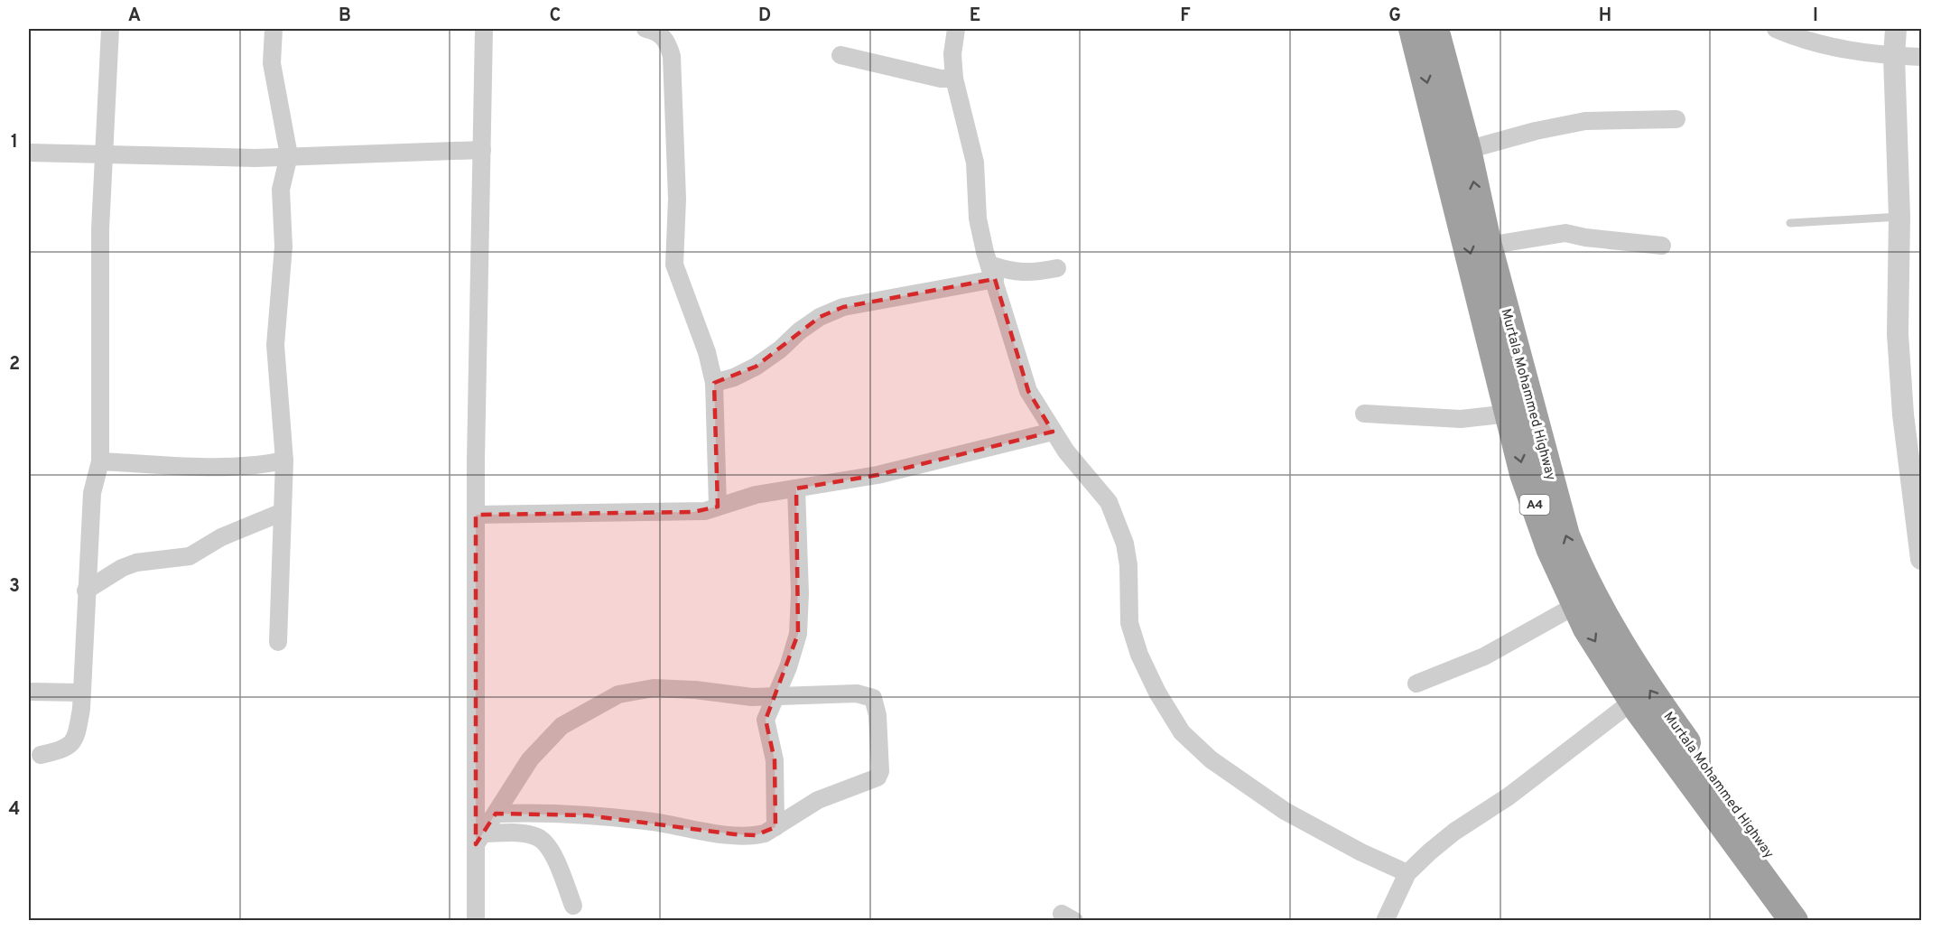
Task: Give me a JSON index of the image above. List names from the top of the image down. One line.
{"streets":{"highway":["Murtala Mohammed Highway","A4"]},"grid":{"columns":["A","B","C","D","E","F","G","H","I"],"rows":["1","2","3","4"]}}
